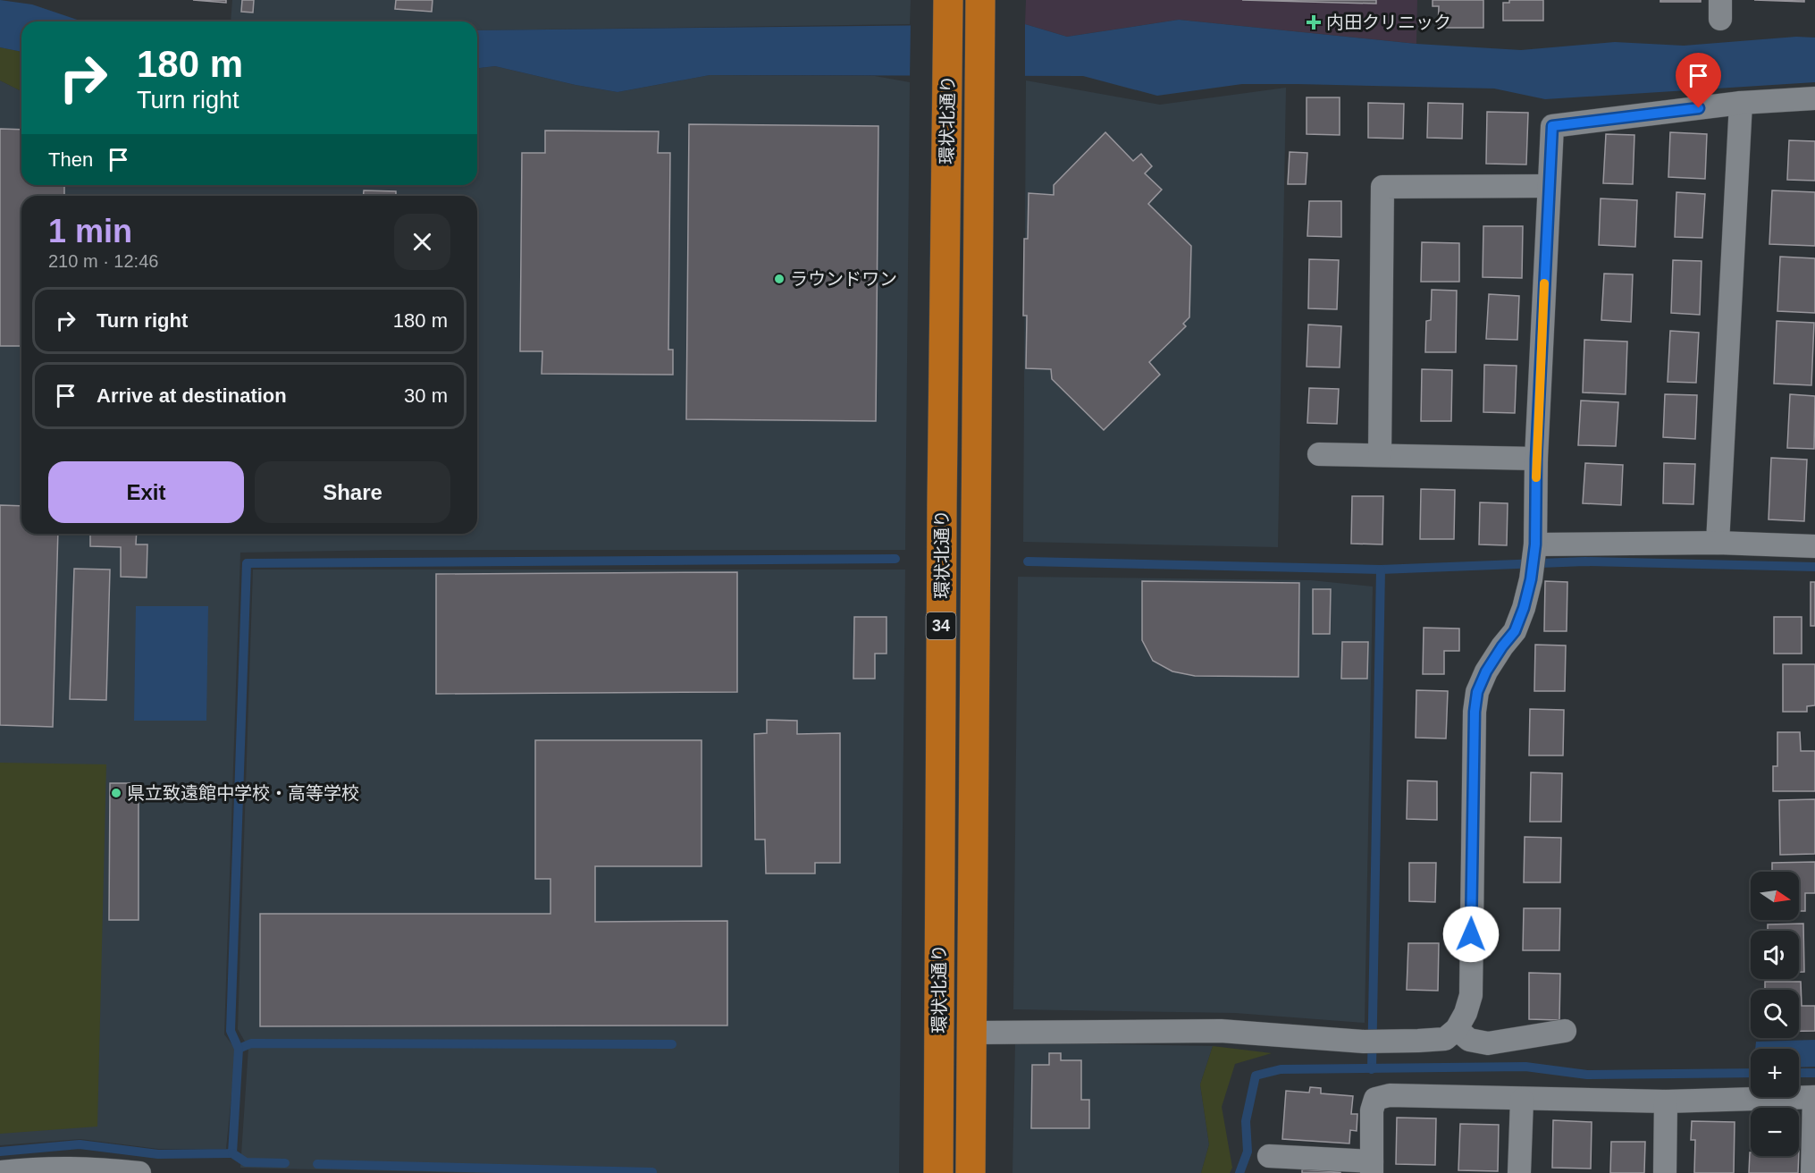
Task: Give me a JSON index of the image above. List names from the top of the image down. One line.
{"streets":{"highway":["環状北通り","34"]},"places":{"health":["内田クリニック"],"other":["ラウンドワン","県立致遠館中学校・高等学校"]},"north":"right","page":{"turn":["180 m","Turn right"],"then":"Then","heading":["1 min","210 m · 12:46"],"list":[{"name":"Turn right","value":"180 m"},{"name":"Arrive at destination","value":"30 m"}],"buttons":["Exit","Share"],"map_buttons":["+","−"]}}
